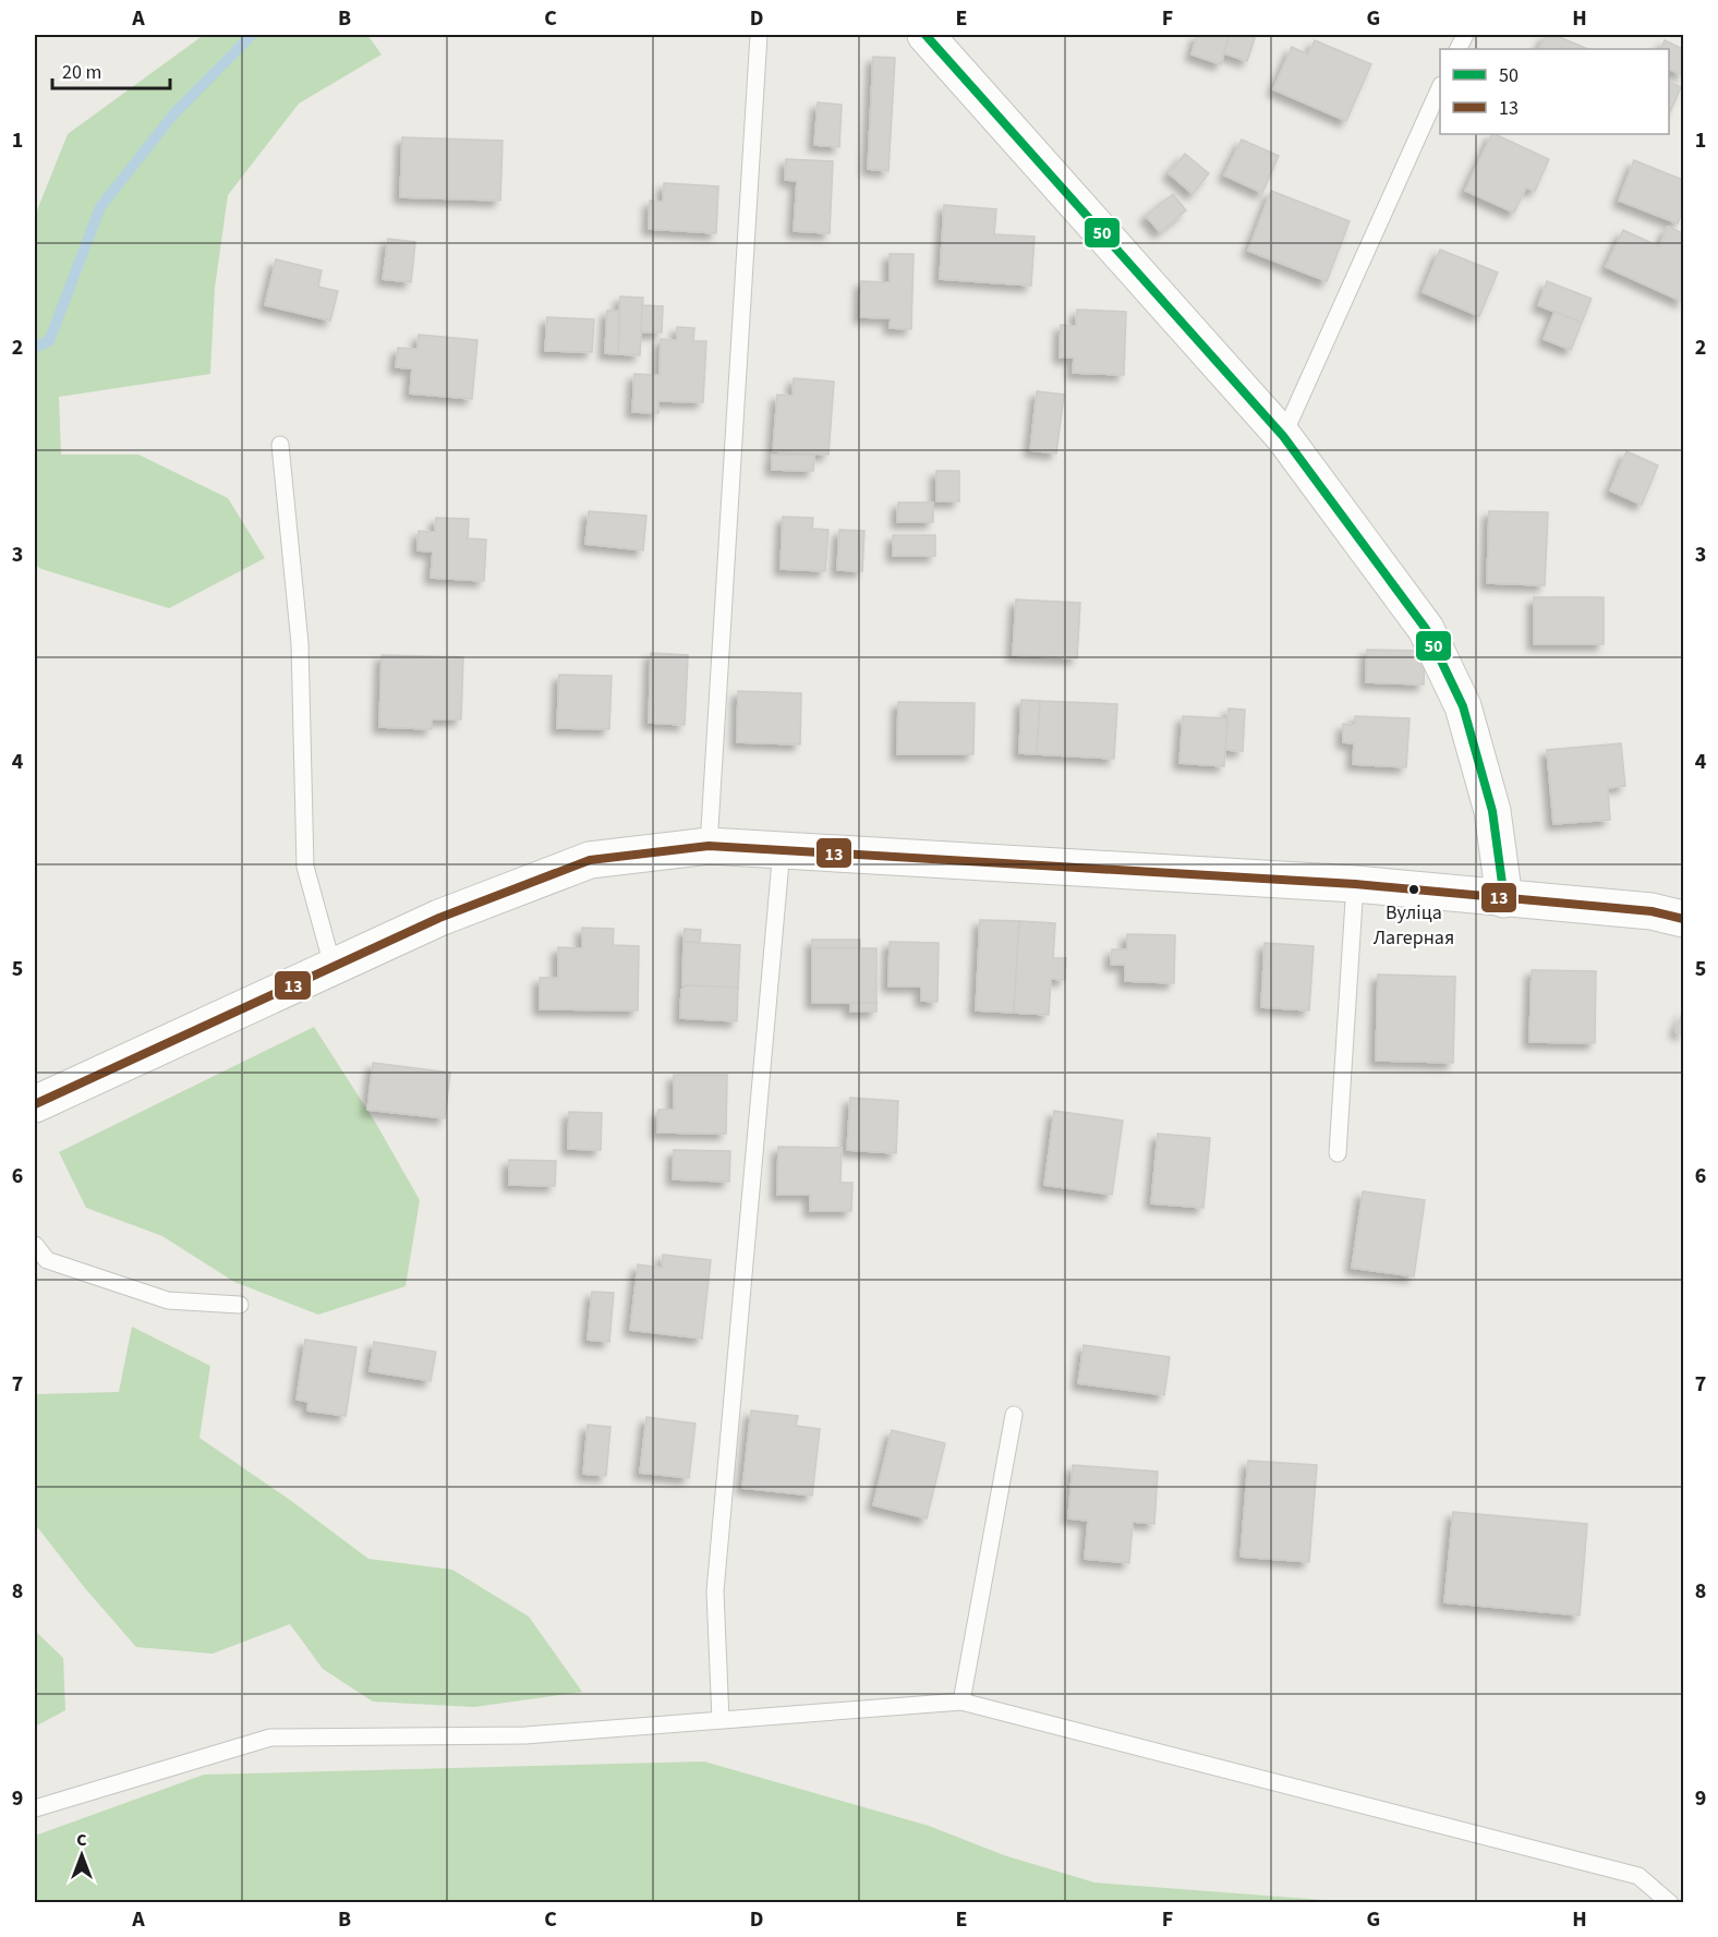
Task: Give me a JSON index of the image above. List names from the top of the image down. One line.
{"places":["Вуліца Лагерная"],"lines":["transit line 50","transit line 13"],"legend":["50","13"],"scale_bar":"20 m","north":"top","grid":{"columns":["A","B","C","D","E","F","G","H"],"rows":["1","2","3","4","5","6","7","8","9"]}}
